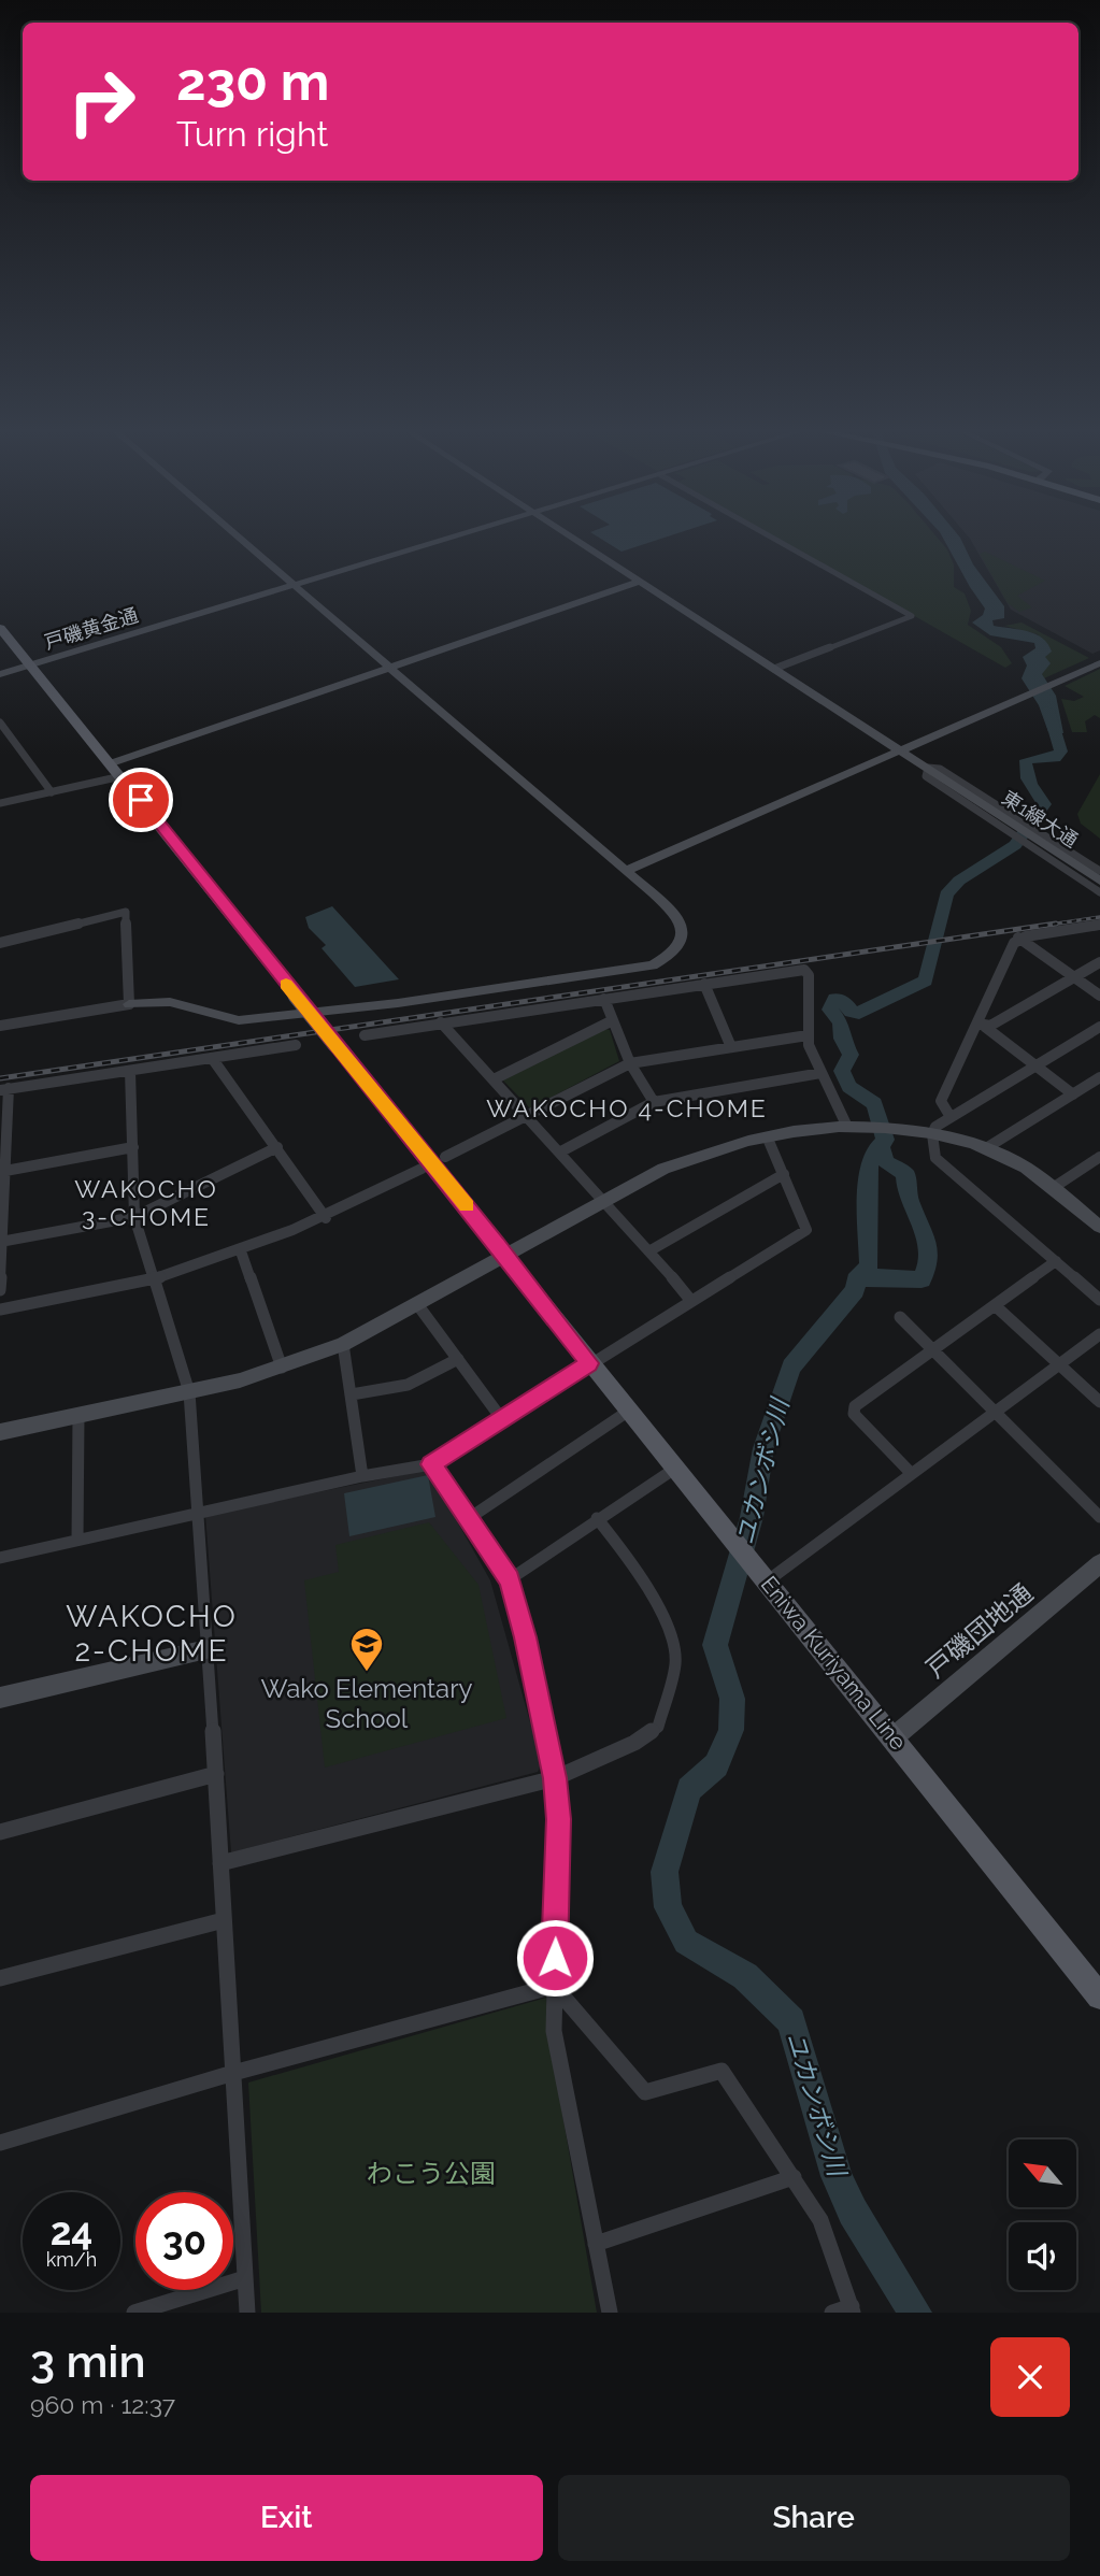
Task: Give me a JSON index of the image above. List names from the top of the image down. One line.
{"streets":{"main road":["Eniwa Kuriyama Line"],"street":["戸磯黄金通","東1線大通","戸磯団地通"]},"crossings":[["戸磯黄金通","Eniwa Kuriyama Line"],["戸磯団地通","Eniwa Kuriyama Line"]],"districts":["WAKOCHO 4-CHOME","WAKOCHO 3-CHOME","WAKOCHO 2-CHOME"],"water":["ユカンボシ川"],"parks":["わこう公園"],"places":{"school or university":["Wako Elementary School"]},"north":"top left","page":{"turn":["230 m","Turn right"],"speed":"24 km/h","limit":"30","heading":["3 min","960 m · 12:37"],"buttons":["Exit","Share"]}}
